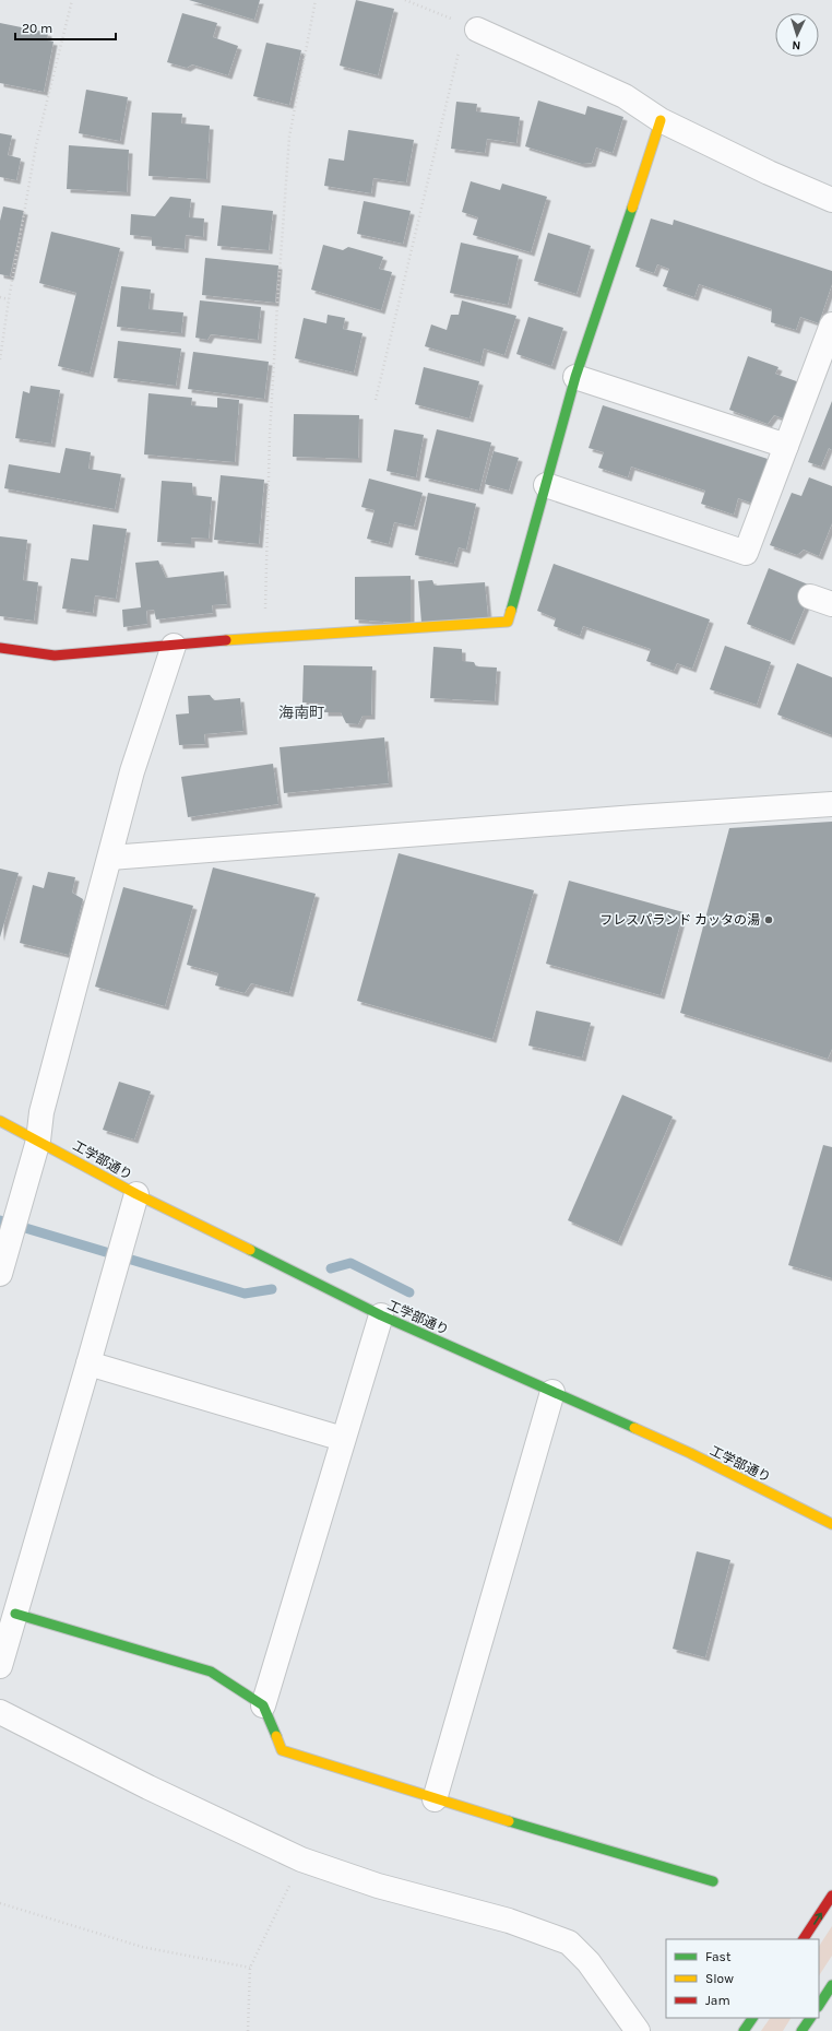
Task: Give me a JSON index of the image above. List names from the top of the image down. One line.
{"streets":{"main road":["工学部通り"]},"districts":["海南町"],"places":["フレスパランド カッタの湯"],"legend":["Fast","Slow","Jam"],"scale_bar":"20 m","north":"bottom"}
